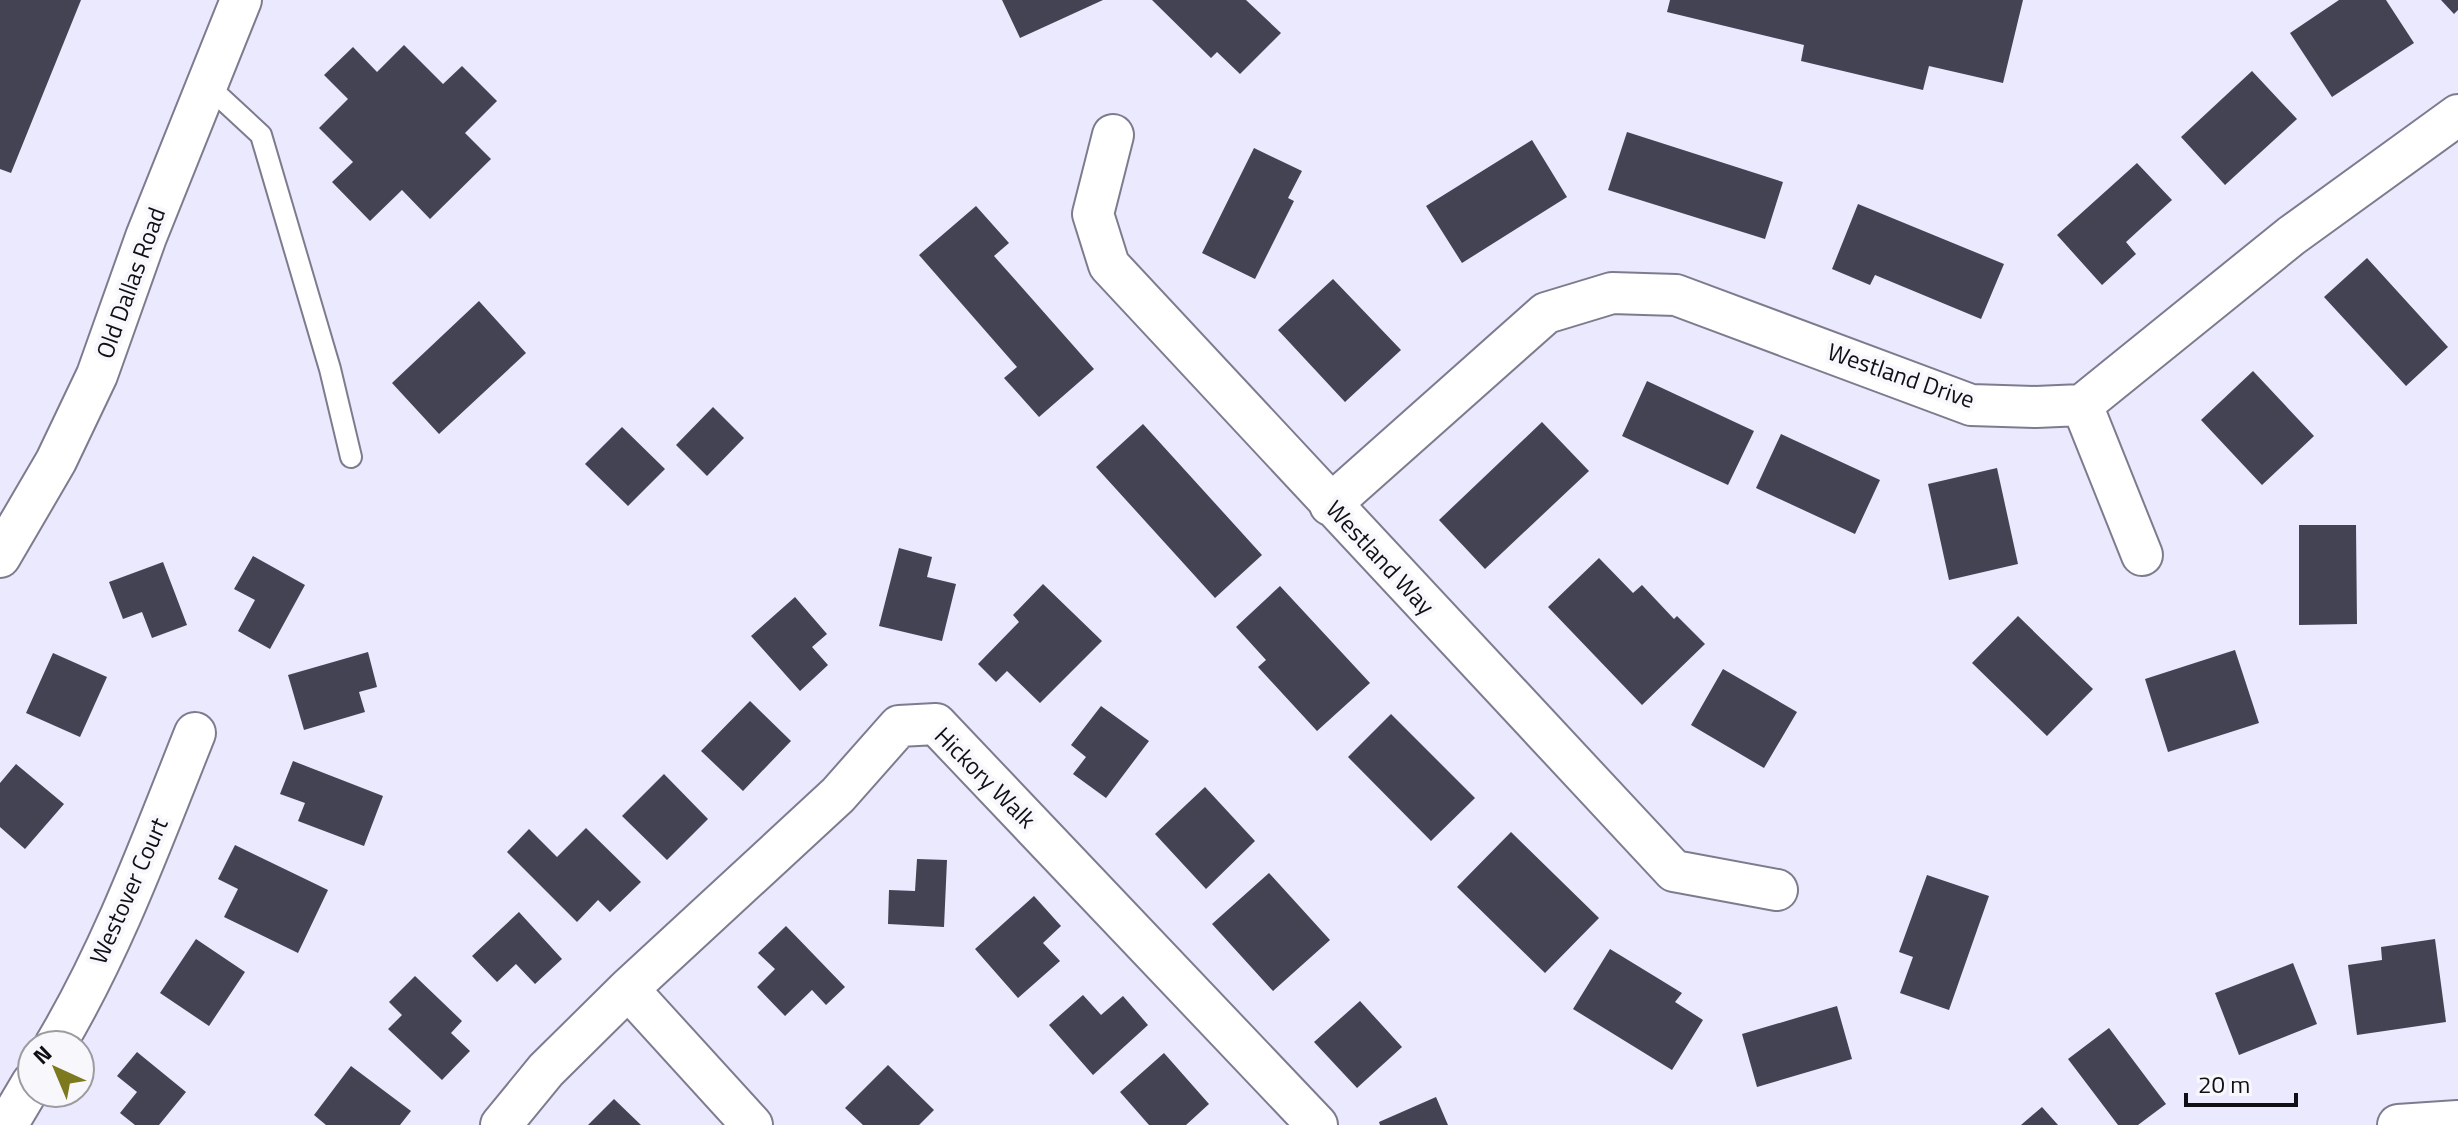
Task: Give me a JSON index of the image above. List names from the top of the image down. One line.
{"streets":{"street":["Old Dallas Road","Westland Drive","Westland Way","Hickory Walk","Westover Court"]},"crossings":[["Westland Drive","Westland Way"]],"scale_bar":"20 m","north":"top left"}
